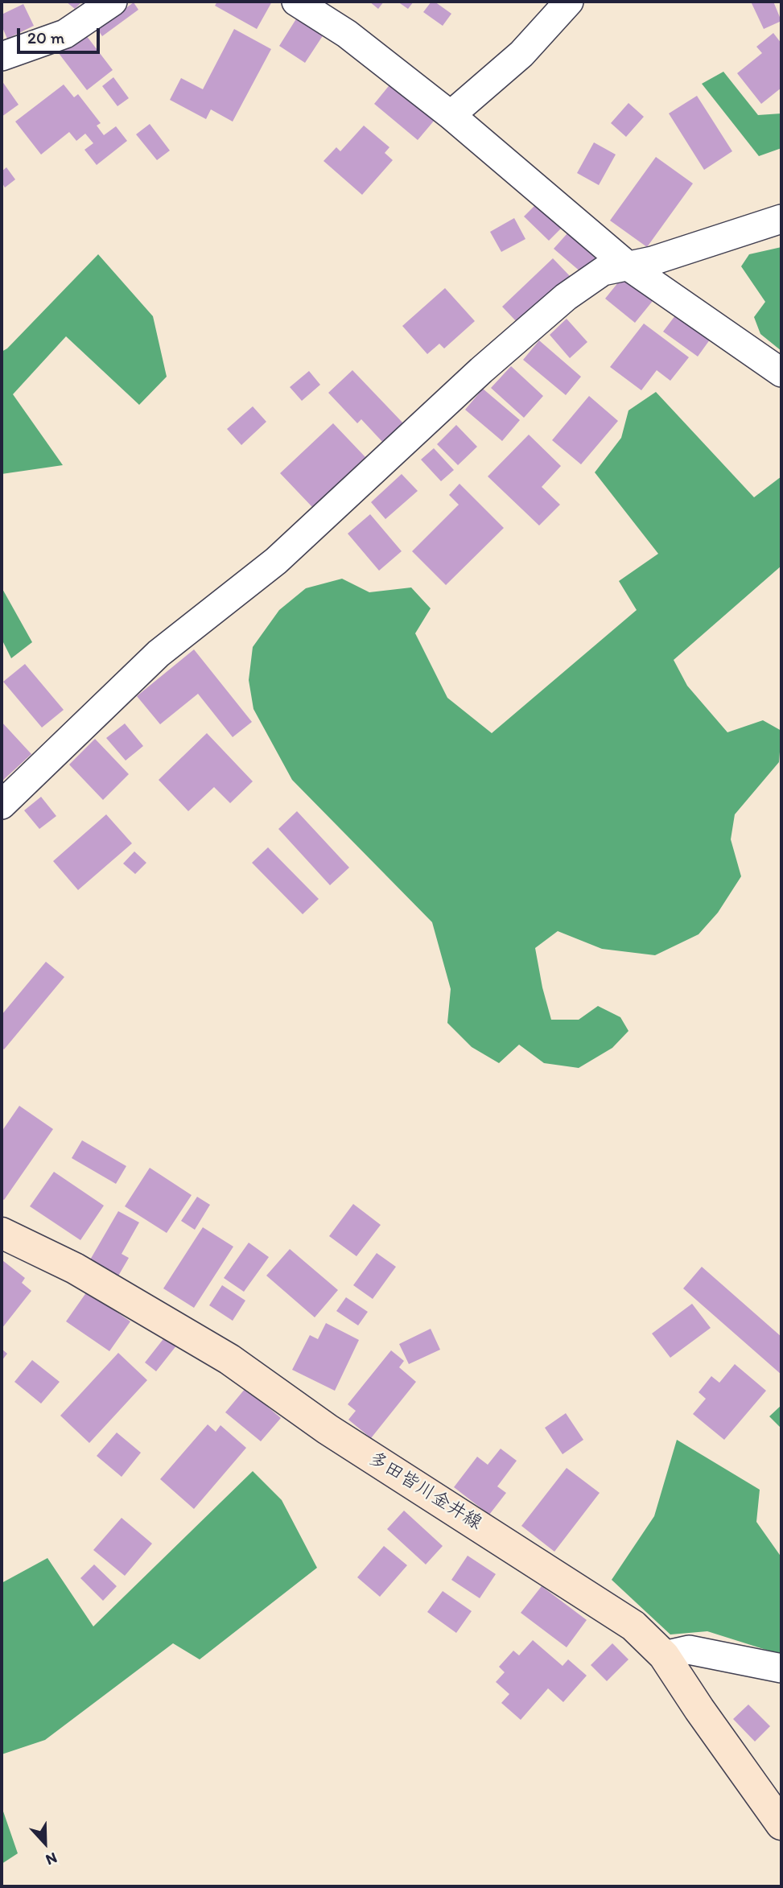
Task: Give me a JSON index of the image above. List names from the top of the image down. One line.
{"streets":{"main road":["多田皆川金井線"]},"scale_bar":"20 m","north":"bottom"}
